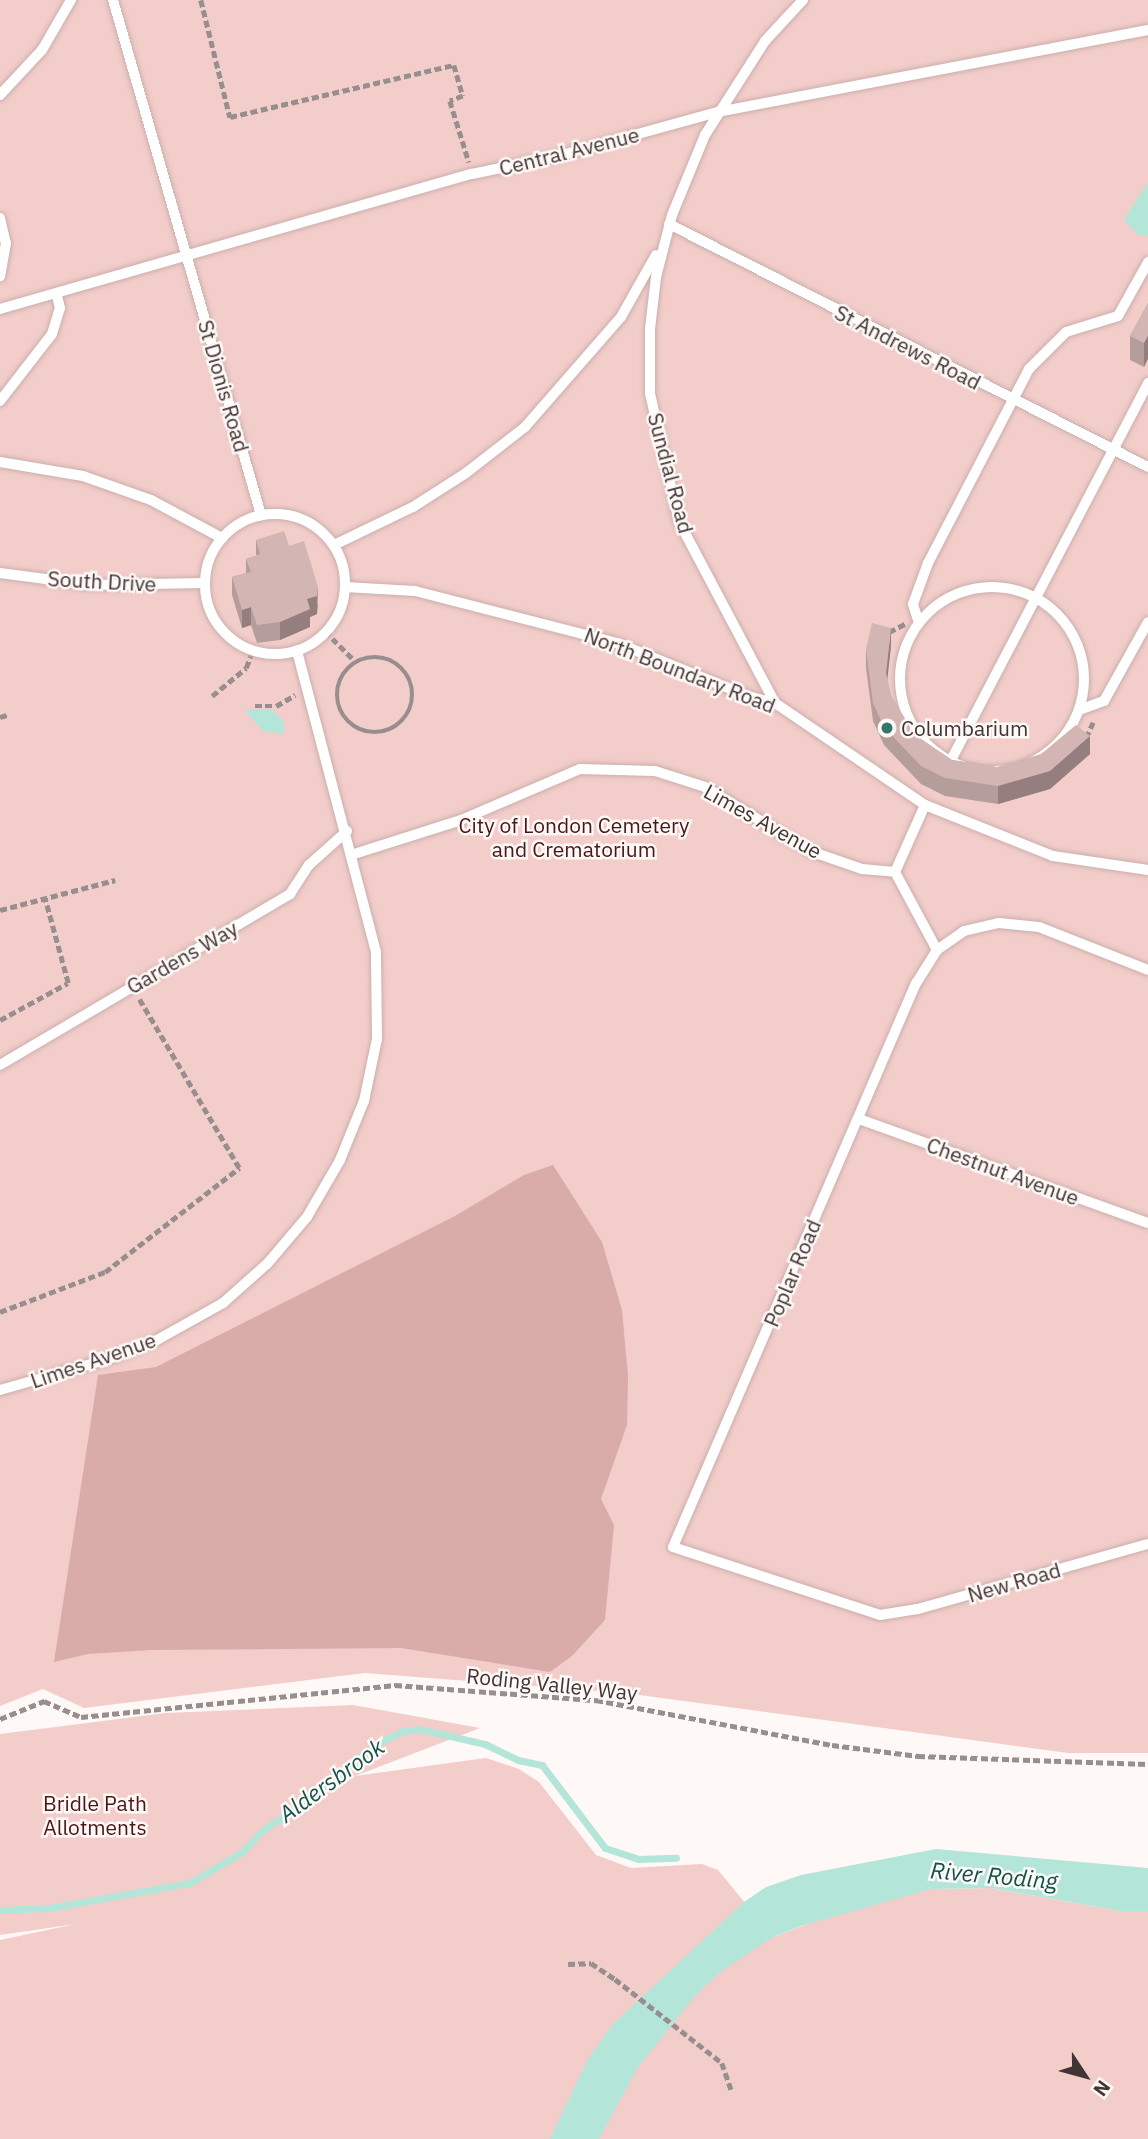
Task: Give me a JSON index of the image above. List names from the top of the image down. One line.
{"streets":{"lane":["Central Avenue","St Andrews Road","St Dionis Road","Sundial Road","South Drive","North Boundary Road","Limes Avenue","Gardens Way","Chestnut Avenue","Poplar Road","New Road"],"path":["Roding Valley Way"]},"crossings":[["Central Avenue","St Dionis Road"],["St Andrews Road","Sundial Road"],["St Dionis Road","South Drive"],["St Dionis Road","North Boundary Road"],["Sundial Road","North Boundary Road"],["South Drive","North Boundary Road"],["Chestnut Avenue","Poplar Road"],["Poplar Road","New Road"]],"water":["Aldersbrook","River Roding"],"parks":["City of London Cemetery and Crematorium","Bridle Path Allotments"],"places":["Columbarium"],"north":"bottom right"}
